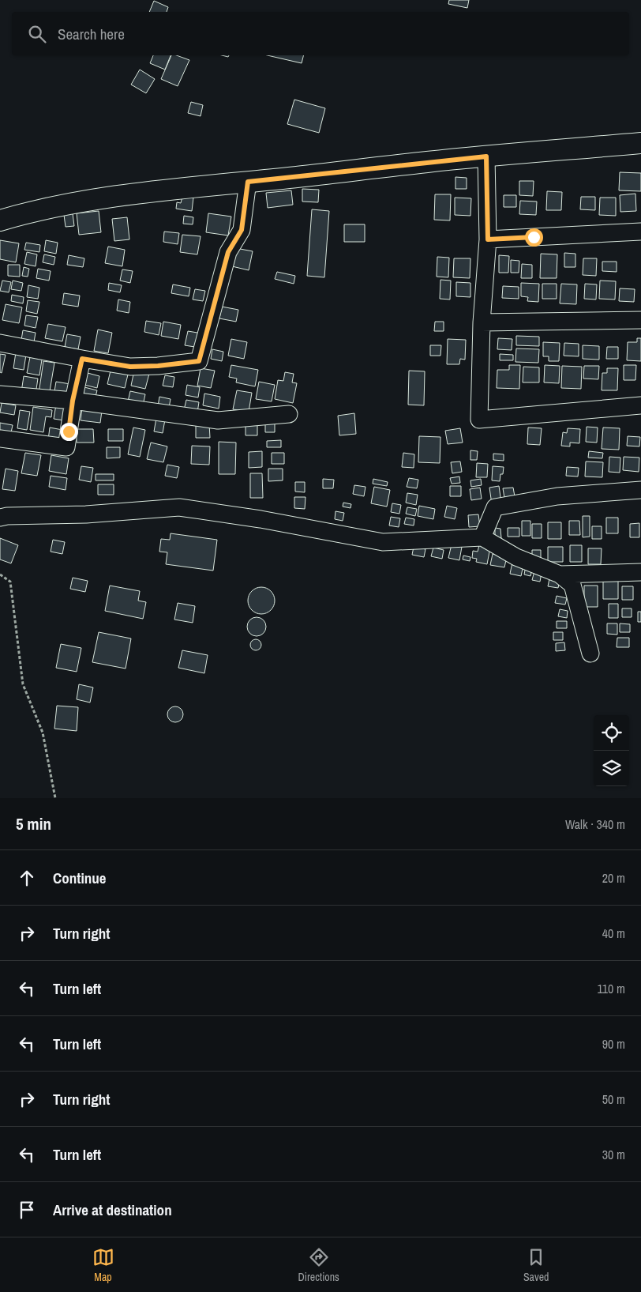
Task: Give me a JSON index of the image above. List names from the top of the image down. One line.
{"page":{"search":"Search here","heading":["5 min","Walk · 340 m"],"list":[["Continue","20 m"],["Turn right","40 m"],["Turn left","110 m"],["Turn left","90 m"],["Turn right","50 m"],["Turn left","30 m"],"Arrive at destination"],"nav":["Map","Directions","Saved"]}}
